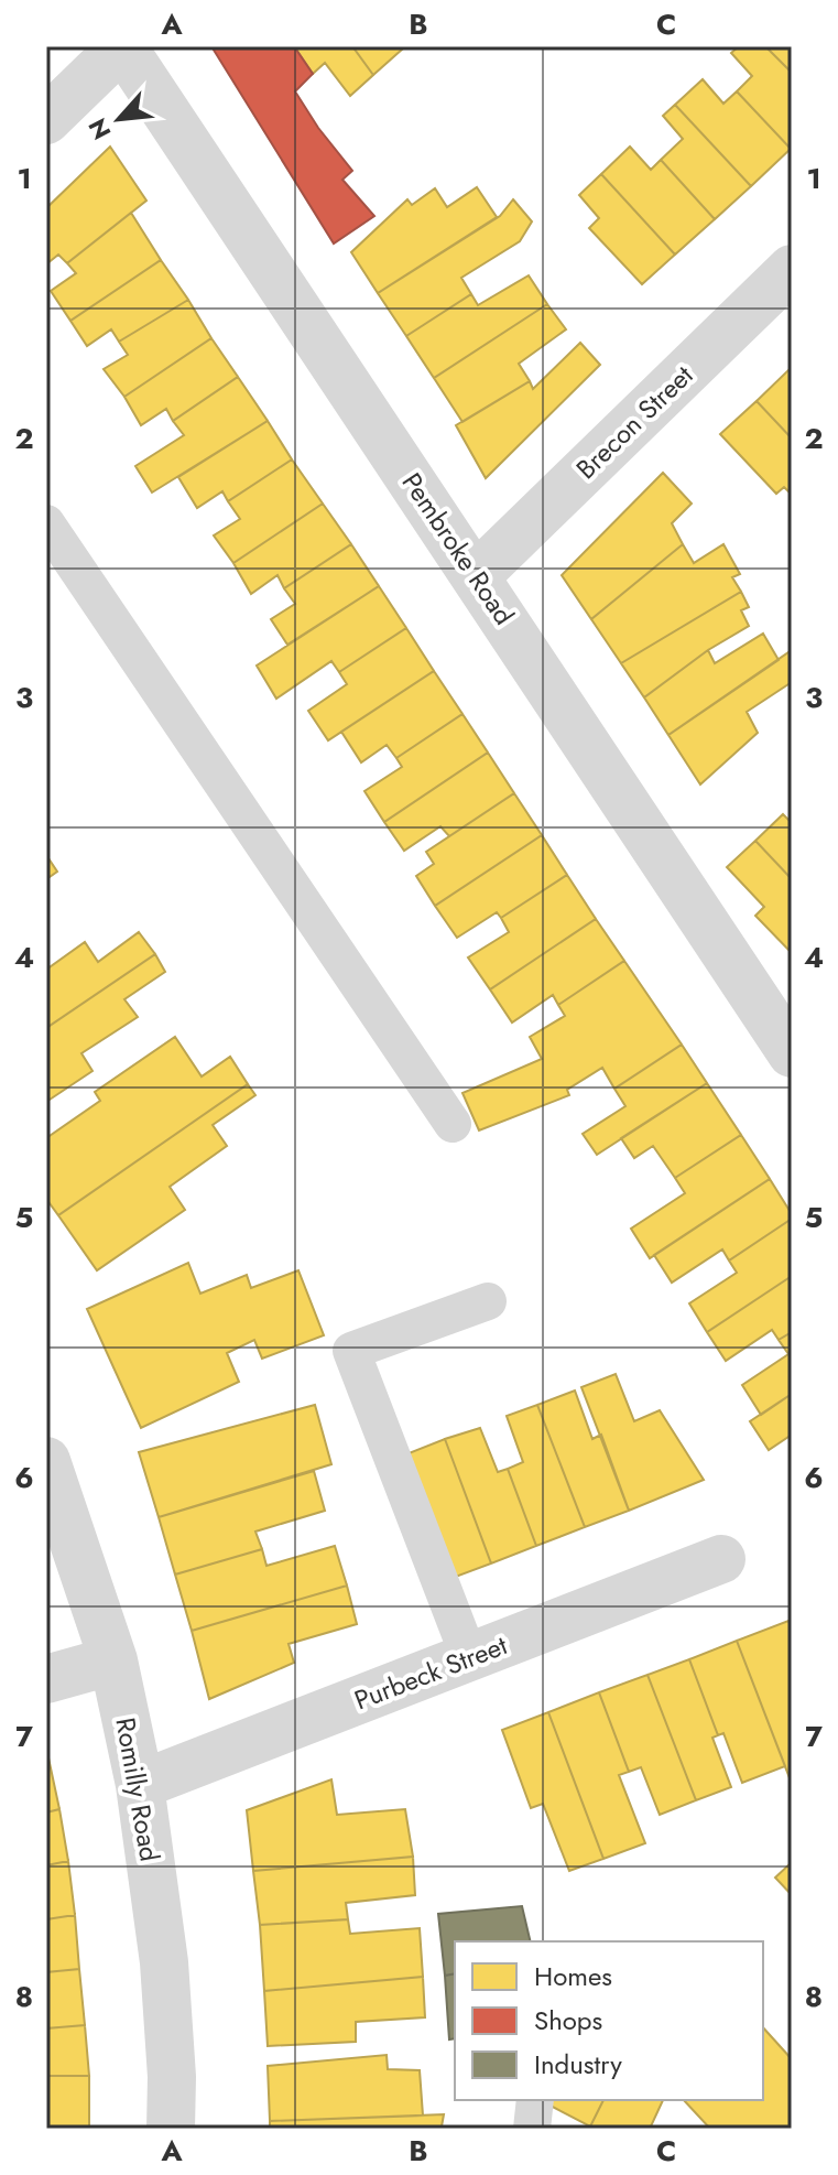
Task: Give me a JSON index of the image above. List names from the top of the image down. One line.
{"streets":{"street":["Brecon Street","Pembroke Road","Purbeck Street","Romilly Road"]},"crossings":[["Brecon Street","Pembroke Road"],["Purbeck Street","Romilly Road"]],"legend":["Homes","Shops","Industry"],"north":"bottom left","grid":{"columns":["A","B","C"],"rows":["1","2","3","4","5","6","7","8"]}}
